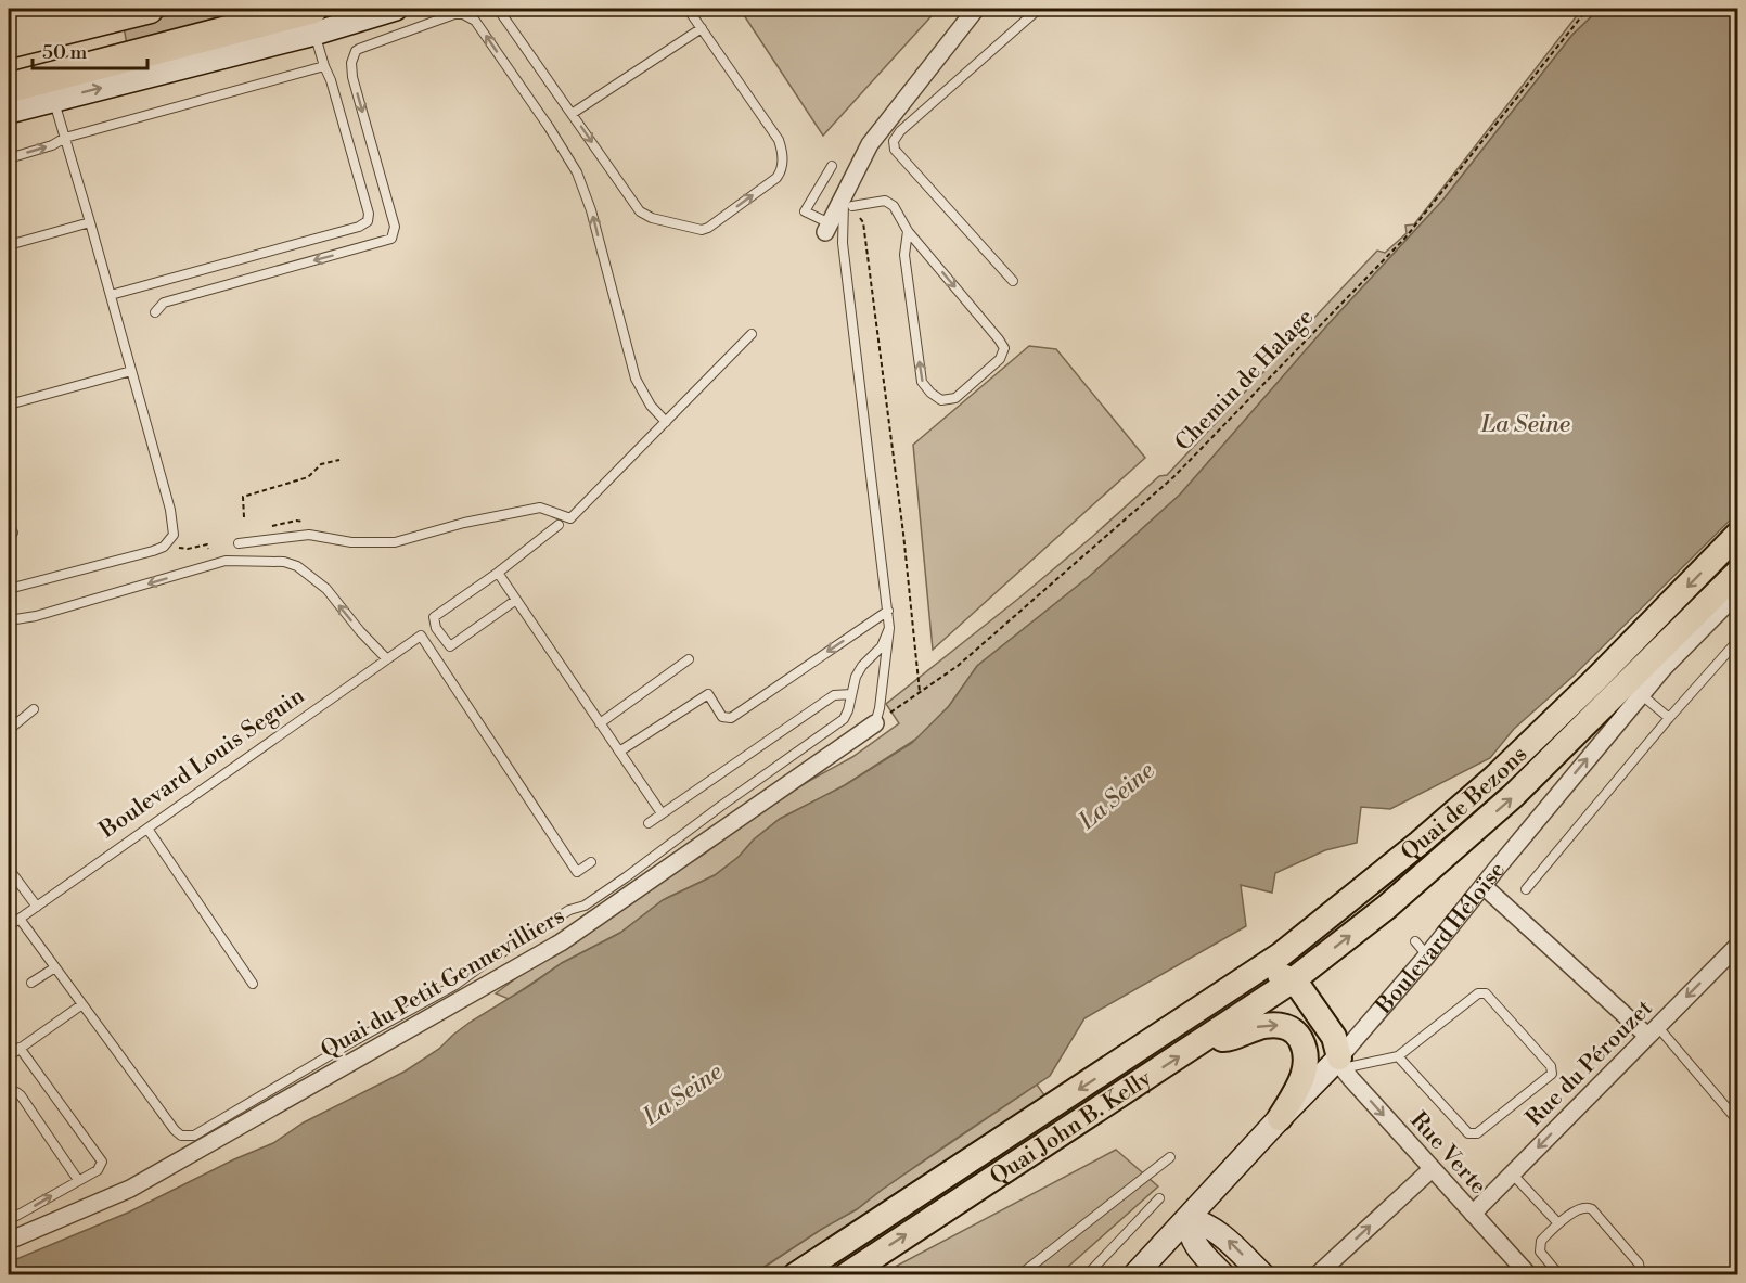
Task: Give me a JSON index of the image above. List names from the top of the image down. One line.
{"streets":{"main road":["Quai de Bezons","Boulevard Héloïse","Quai John B. Kelly"],"street":["Quai du Petit Gennevilliers","Rue du Pérouzet","Rue Verte"],"lane":["Boulevard Louis Seguin"],"path":["Chemin de Halage"]},"crossings":[["Chemin de Halage","Quai du Petit Gennevilliers"],["Quai de Bezons","Quai John B. Kelly"],["Boulevard Héloïse","Rue Verte"],["Rue du Pérouzet","Rue Verte"]],"one_way":["Rue du Pérouzet","Rue Verte"],"water":["La Seine"],"scale_bar":"50 m"}
